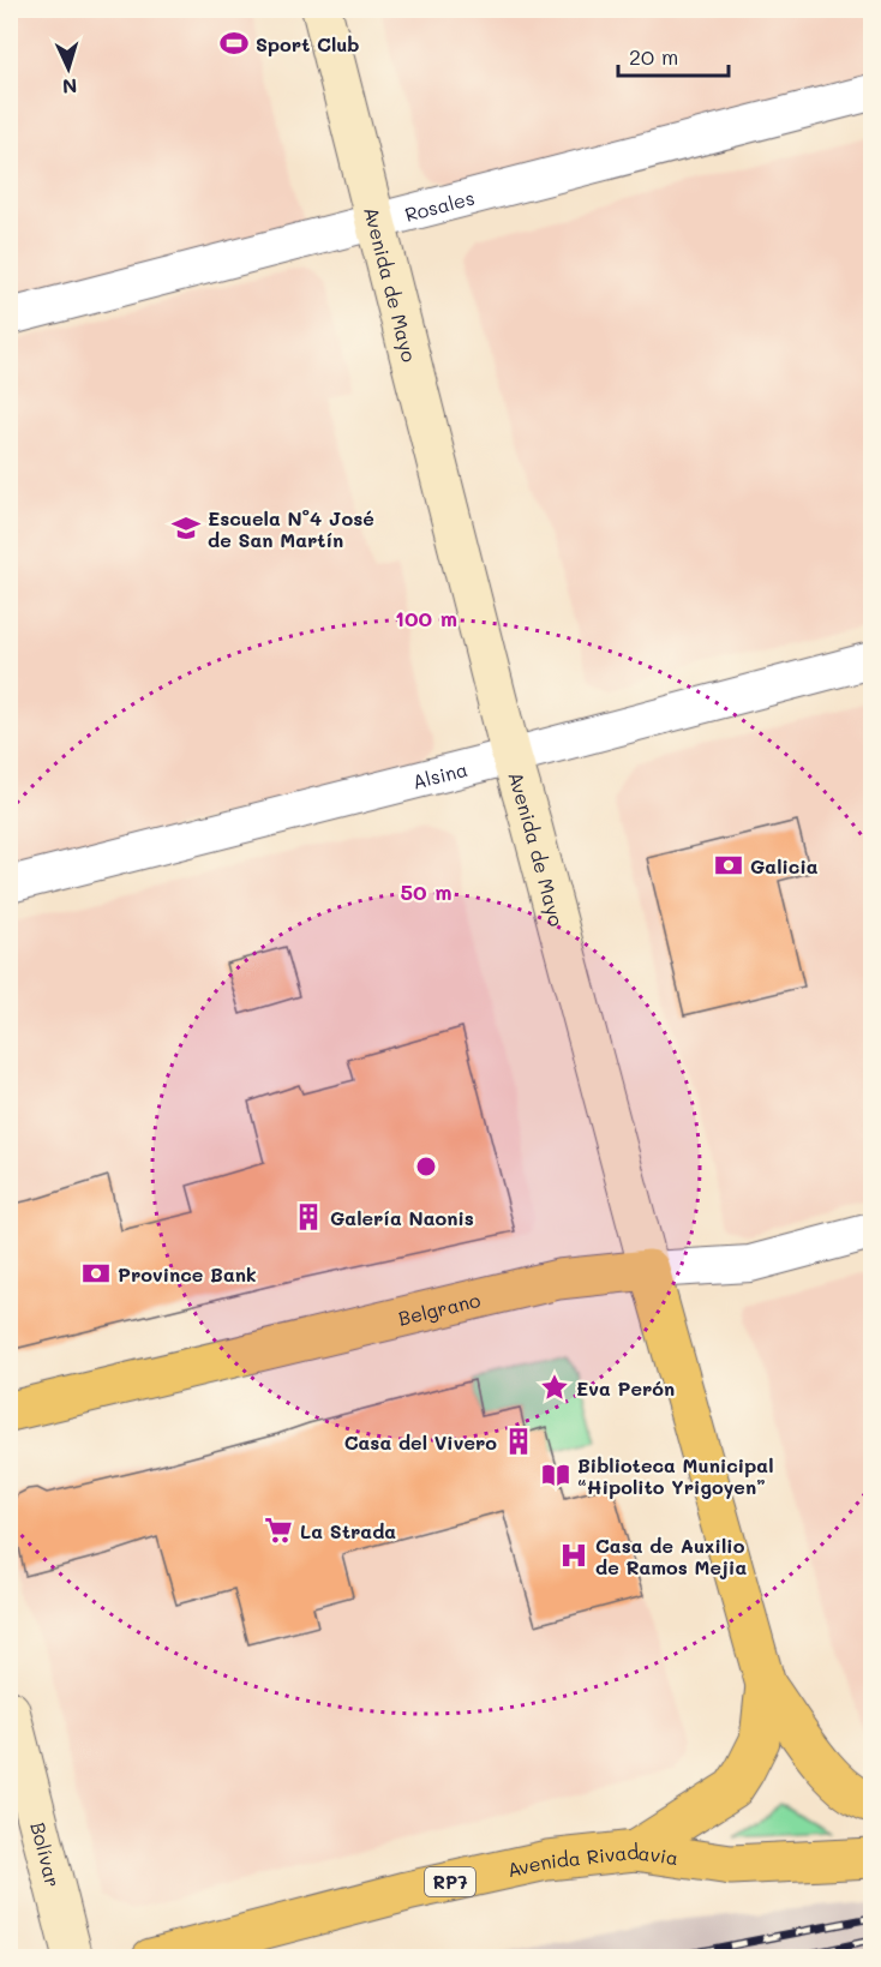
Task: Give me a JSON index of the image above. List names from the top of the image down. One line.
{"streets":{"main road":["Avenida de Mayo","Belgrano","Bolívar","Avenida Rivadavia","RP7"],"street":["Rosales","Alsina"]},"crossings":[["Rosales","Avenida de Mayo"],["Avenida de Mayo","Alsina"],["Avenida de Mayo","Belgrano"],["Avenida de Mayo","Avenida Rivadavia"]],"places":{"sports":["Sport Club"],"school or university":["Escuela N°4 José de San Martín"],"bank":["Galicia","Province Bank"],"building":["Galería Naonis","Casa del Vivero"],"place":["Eva Perón"],"library":["Biblioteca Municipal “Hipolito Yrigoyen”"],"supermarket":["La Strada"],"hospital":["Casa de Auxilio de Ramos Mejia"]},"scale_bar":"20 m","north":"bottom","rings":["100 m","50 m"]}
